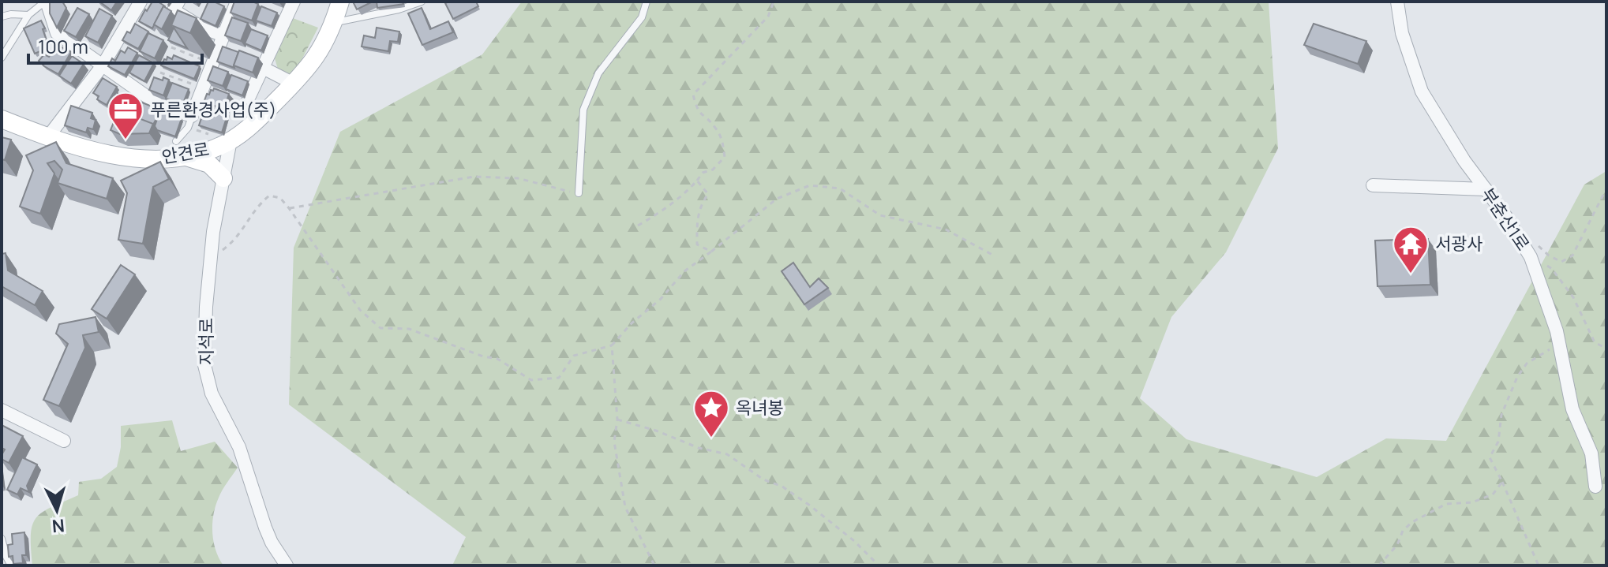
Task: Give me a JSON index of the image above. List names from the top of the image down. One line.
{"streets":{"street":["안견로","부춘산1로","지석로"]},"crossings":[["안견로","지석로"]],"places":{"office":["푸른환경사업(주)"],"temple":["서광사"],"place":["옥녀봉"]},"scale_bar":"100 m","north":"bottom"}
